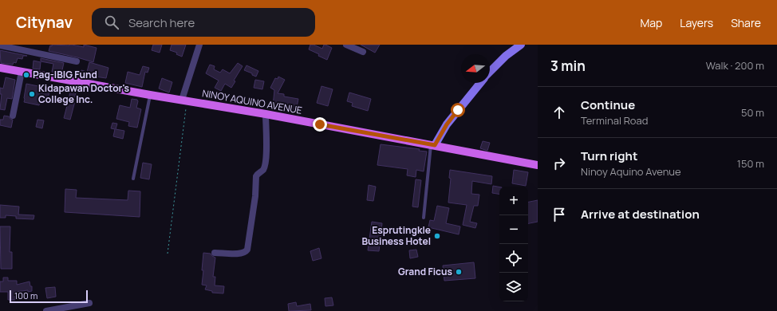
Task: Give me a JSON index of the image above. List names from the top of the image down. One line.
{"streets":{"main road":["NINOY AQUINO AVENUE"]},"places":["Pag-IBIG Fund","Kidapawan Doctor's College Inc.","Esprutingkle Business Hotel","Grand Ficus"],"scale_bar":"100 m","north":"left","page":{"header":"Citynav","search":"Search here","nav":["Map","Layers","Share"],"heading":["3 min","Walk · 200 m"],"list":[["Continue","Terminal Road","50 m"],["Turn right","Ninoy Aquino Avenue","150 m"],"Arrive at destination"],"map_buttons":["+","−"],"scale":"100 m"}}
